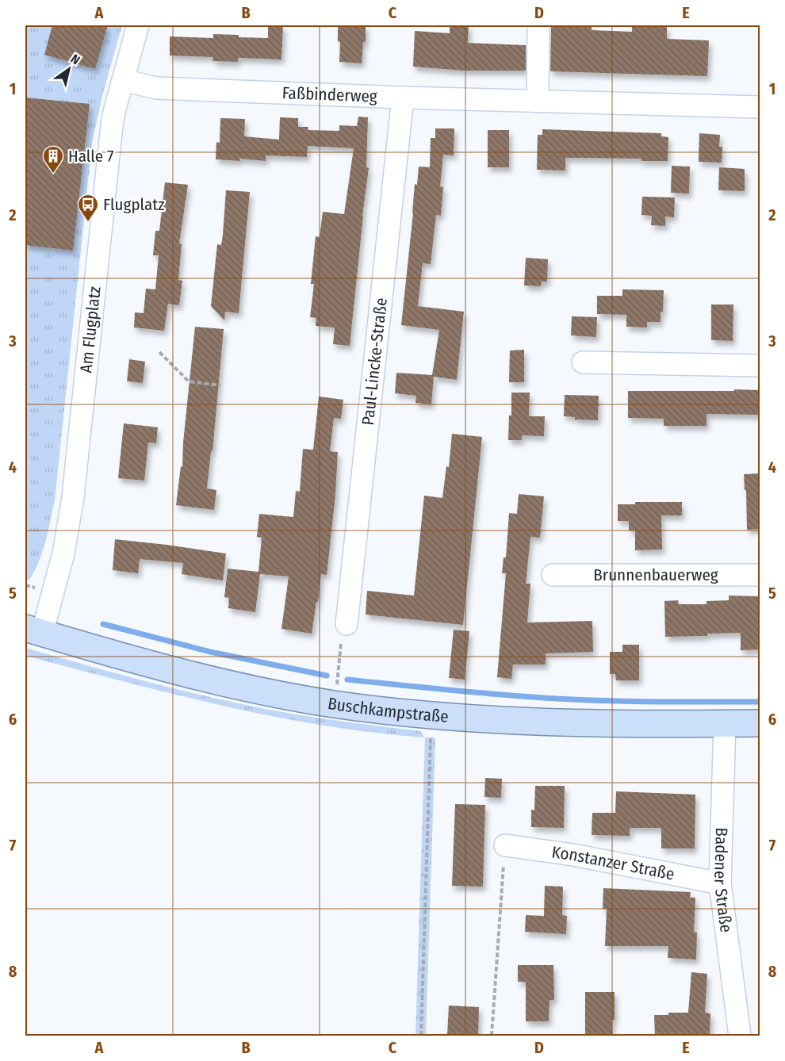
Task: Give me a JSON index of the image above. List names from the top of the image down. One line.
{"streets":{"main road":["Buschkampstraße"],"street":["Faßbinderweg","Am Flugplatz","Paul-Lincke-Straße","Brunnenbauerweg","Konstanzer Straße","Badener Straße"]},"crossings":[["Faßbinderweg","Am Flugplatz"],["Faßbinderweg","Paul-Lincke-Straße"],["Am Flugplatz","Buschkampstraße"],["Buschkampstraße","Badener Straße"],["Konstanzer Straße","Badener Straße"]],"places":{"building":["Halle 7"],"bus stop":["Flugplatz"]},"north":"top right","grid":{"columns":["A","B","C","D","E"],"rows":["1","2","3","4","5","6","7","8"]}}
